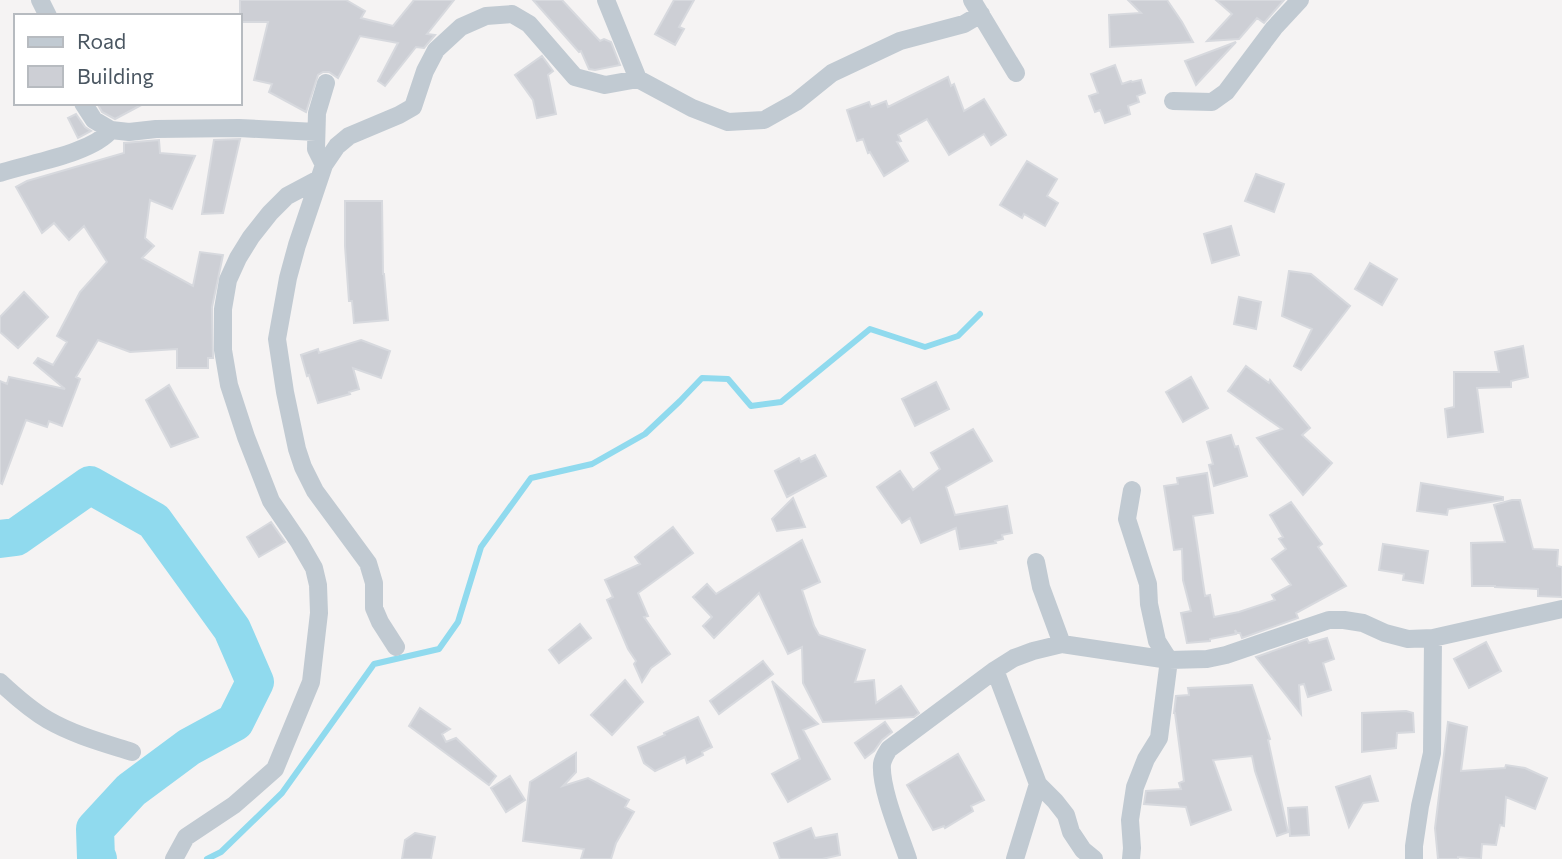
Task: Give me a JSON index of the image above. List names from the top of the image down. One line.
{"legend":["Road","Building"]}
